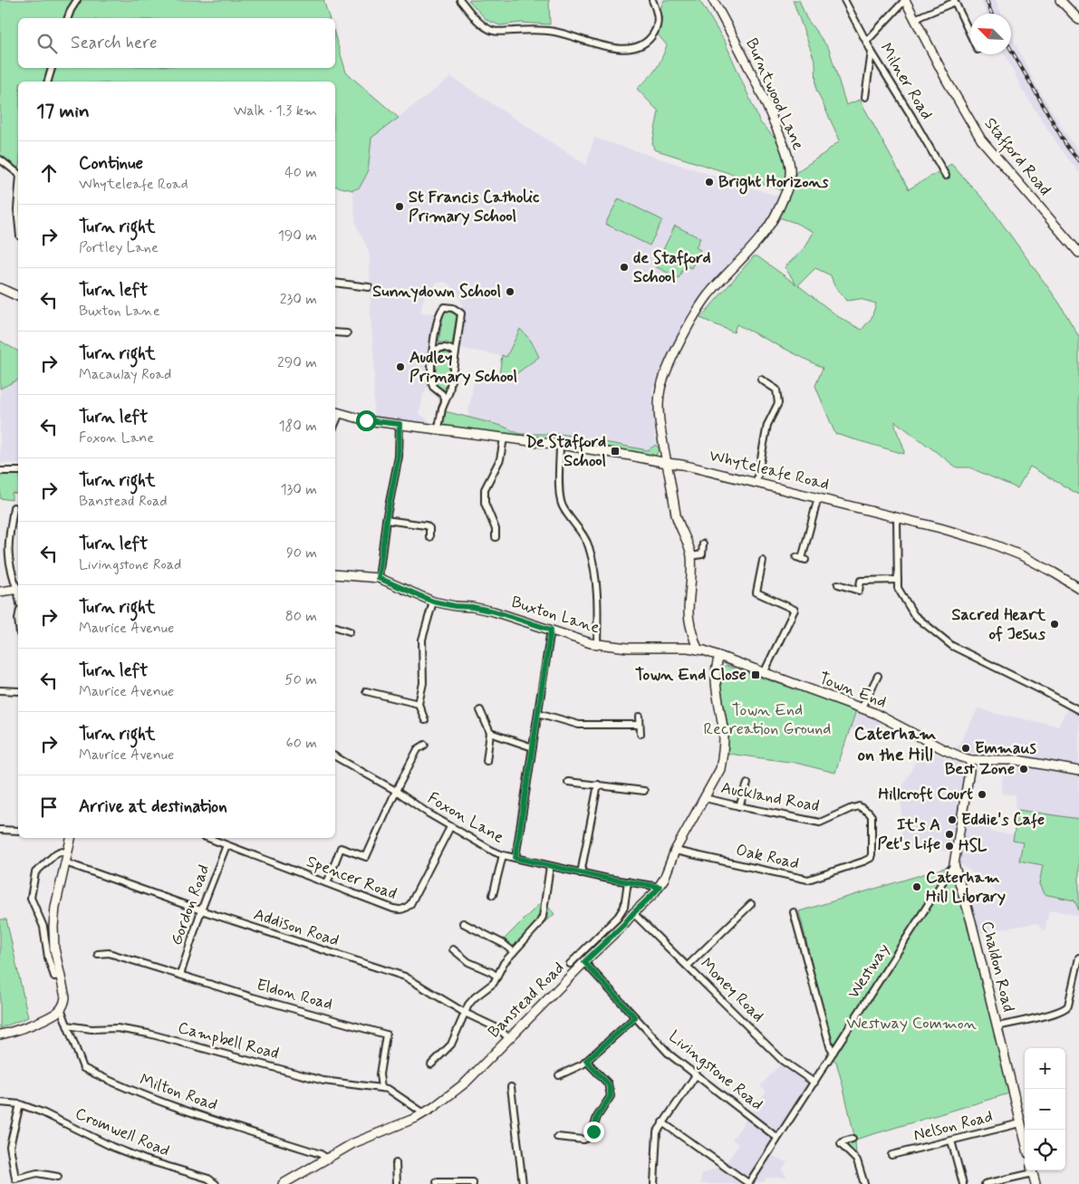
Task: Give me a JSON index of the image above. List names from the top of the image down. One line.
{"streets":{"street":["Milner Road","Burntwood Lane","Stafford Road","Whyteleafe Road","Buxton Lane","Town End","Auckland Road","Foxon Lane","Oak Road","Spencer Road","Gordon Road","Addison Road","Chaldon Road","Westway","Money Road","Eldon Road","Banstead Road","Campbell Road","Livingstone Road","Milton Road","Nelson Road","Cromwell Road"]},"crossings":[["Burntwood Lane","Whyteleafe Road"],["Burntwood Lane","Buxton Lane"],["Buxton Lane","Town End"],["Buxton Lane","Banstead Road"],["Town End","Chaldon Road"],["Town End","Banstead Road"],["Auckland Road","Oak Road"],["Auckland Road","Banstead Road"],["Foxon Lane","Spencer Road"],["Foxon Lane","Banstead Road"],["Oak Road","Banstead Road"],["Spencer Road","Gordon Road"],["Gordon Road","Addison Road"],["Gordon Road","Eldon Road"],["Addison Road","Banstead Road"],["Chaldon Road","Westway"],["Chaldon Road","Nelson Road"],["Westway","Money Road"],["Westway","Livingstone Road"],["Money Road","Banstead Road"],["Eldon Road","Campbell Road"],["Banstead Road","Livingstone Road"],["Banstead Road","Milton Road"],["Campbell Road","Milton Road"]],"districts":["Caterham on the Hill"],"parks":["Town End Recreation Ground","Westway Common"],"places":{"other":["Bright Horizons","St Francis Catholic Primary School","de Stafford School","Sunnydown School","Audley Primary School","Sacred Heart of Jesus","Emmaus","Best Zone","Hillcroft Court","Eddie's Cafe","It's A Pet's Life","HSL","Caterham Hill Library"],"transit":["De Stafford School","Town End Close"]},"north":"top left","page":{"search":"Search here","heading":["17 min","Walk · 1.3 km"],"list":[["Continue","Whyteleafe Road","40 m"],["Turn right","Portley Lane","190 m"],["Turn left","Buxton Lane","230 m"],["Turn right","Macaulay Road","290 m"],["Turn left","Foxon Lane","180 m"],["Turn right","Banstead Road","130 m"],["Turn left","Livingstone Road","90 m"],["Turn right","Maurice Avenue","80 m"],["Turn left","Maurice Avenue","50 m"],["Turn right","Maurice Avenue","60 m"],"Arrive at destination"],"map_buttons":["+","−"]}}
